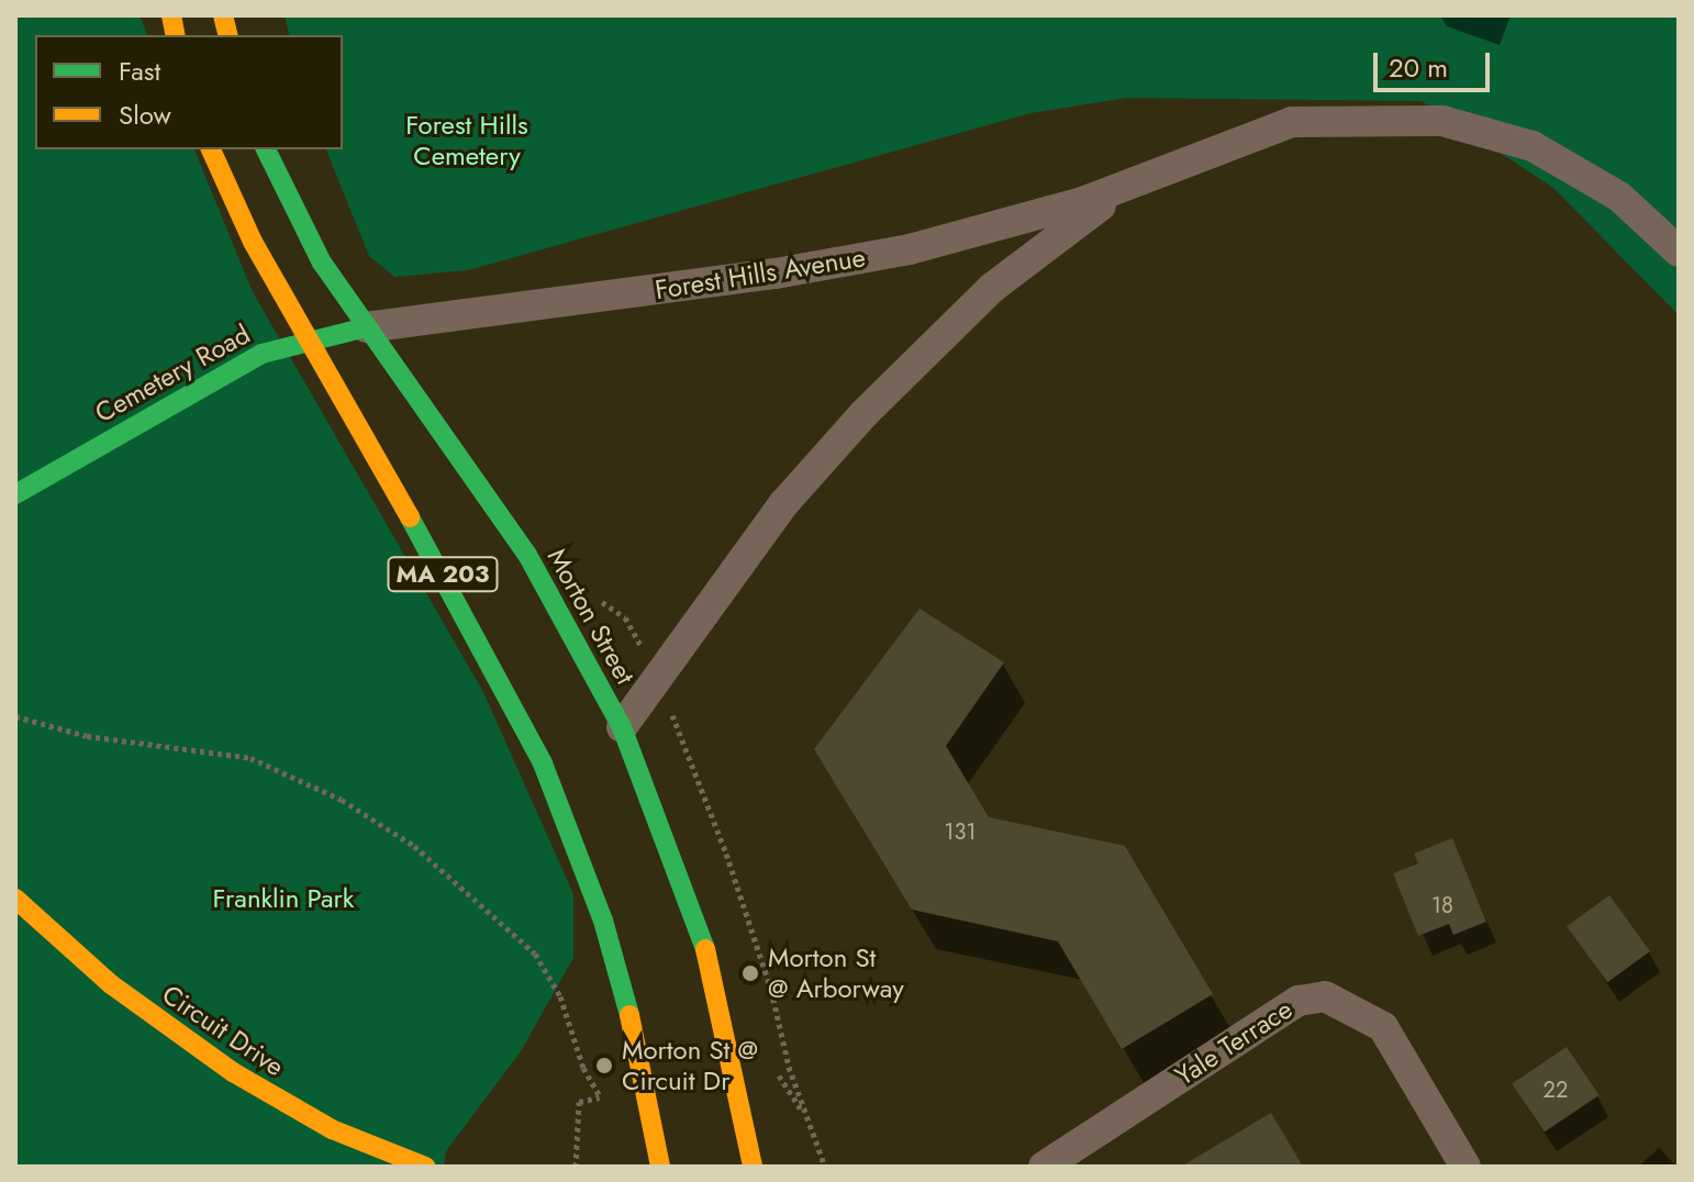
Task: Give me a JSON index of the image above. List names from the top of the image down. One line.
{"streets":{"main road":["Cemetery Road","MA 203","Morton Street","Circuit Drive"],"street":["Forest Hills Avenue","Yale Terrace"]},"crossings":[["Forest Hills Avenue","Cemetery Road"],["Forest Hills Avenue","Morton Street"],["Cemetery Road","MA 203"],["Cemetery Road","Morton Street"]],"parks":["Forest Hills Cemetery","Franklin Park"],"places":["Morton St @ Arborway","Morton St @ Circuit Dr"],"house_numbers":["131","18","22"],"legend":["Fast","Slow"],"scale_bar":"20 m"}
